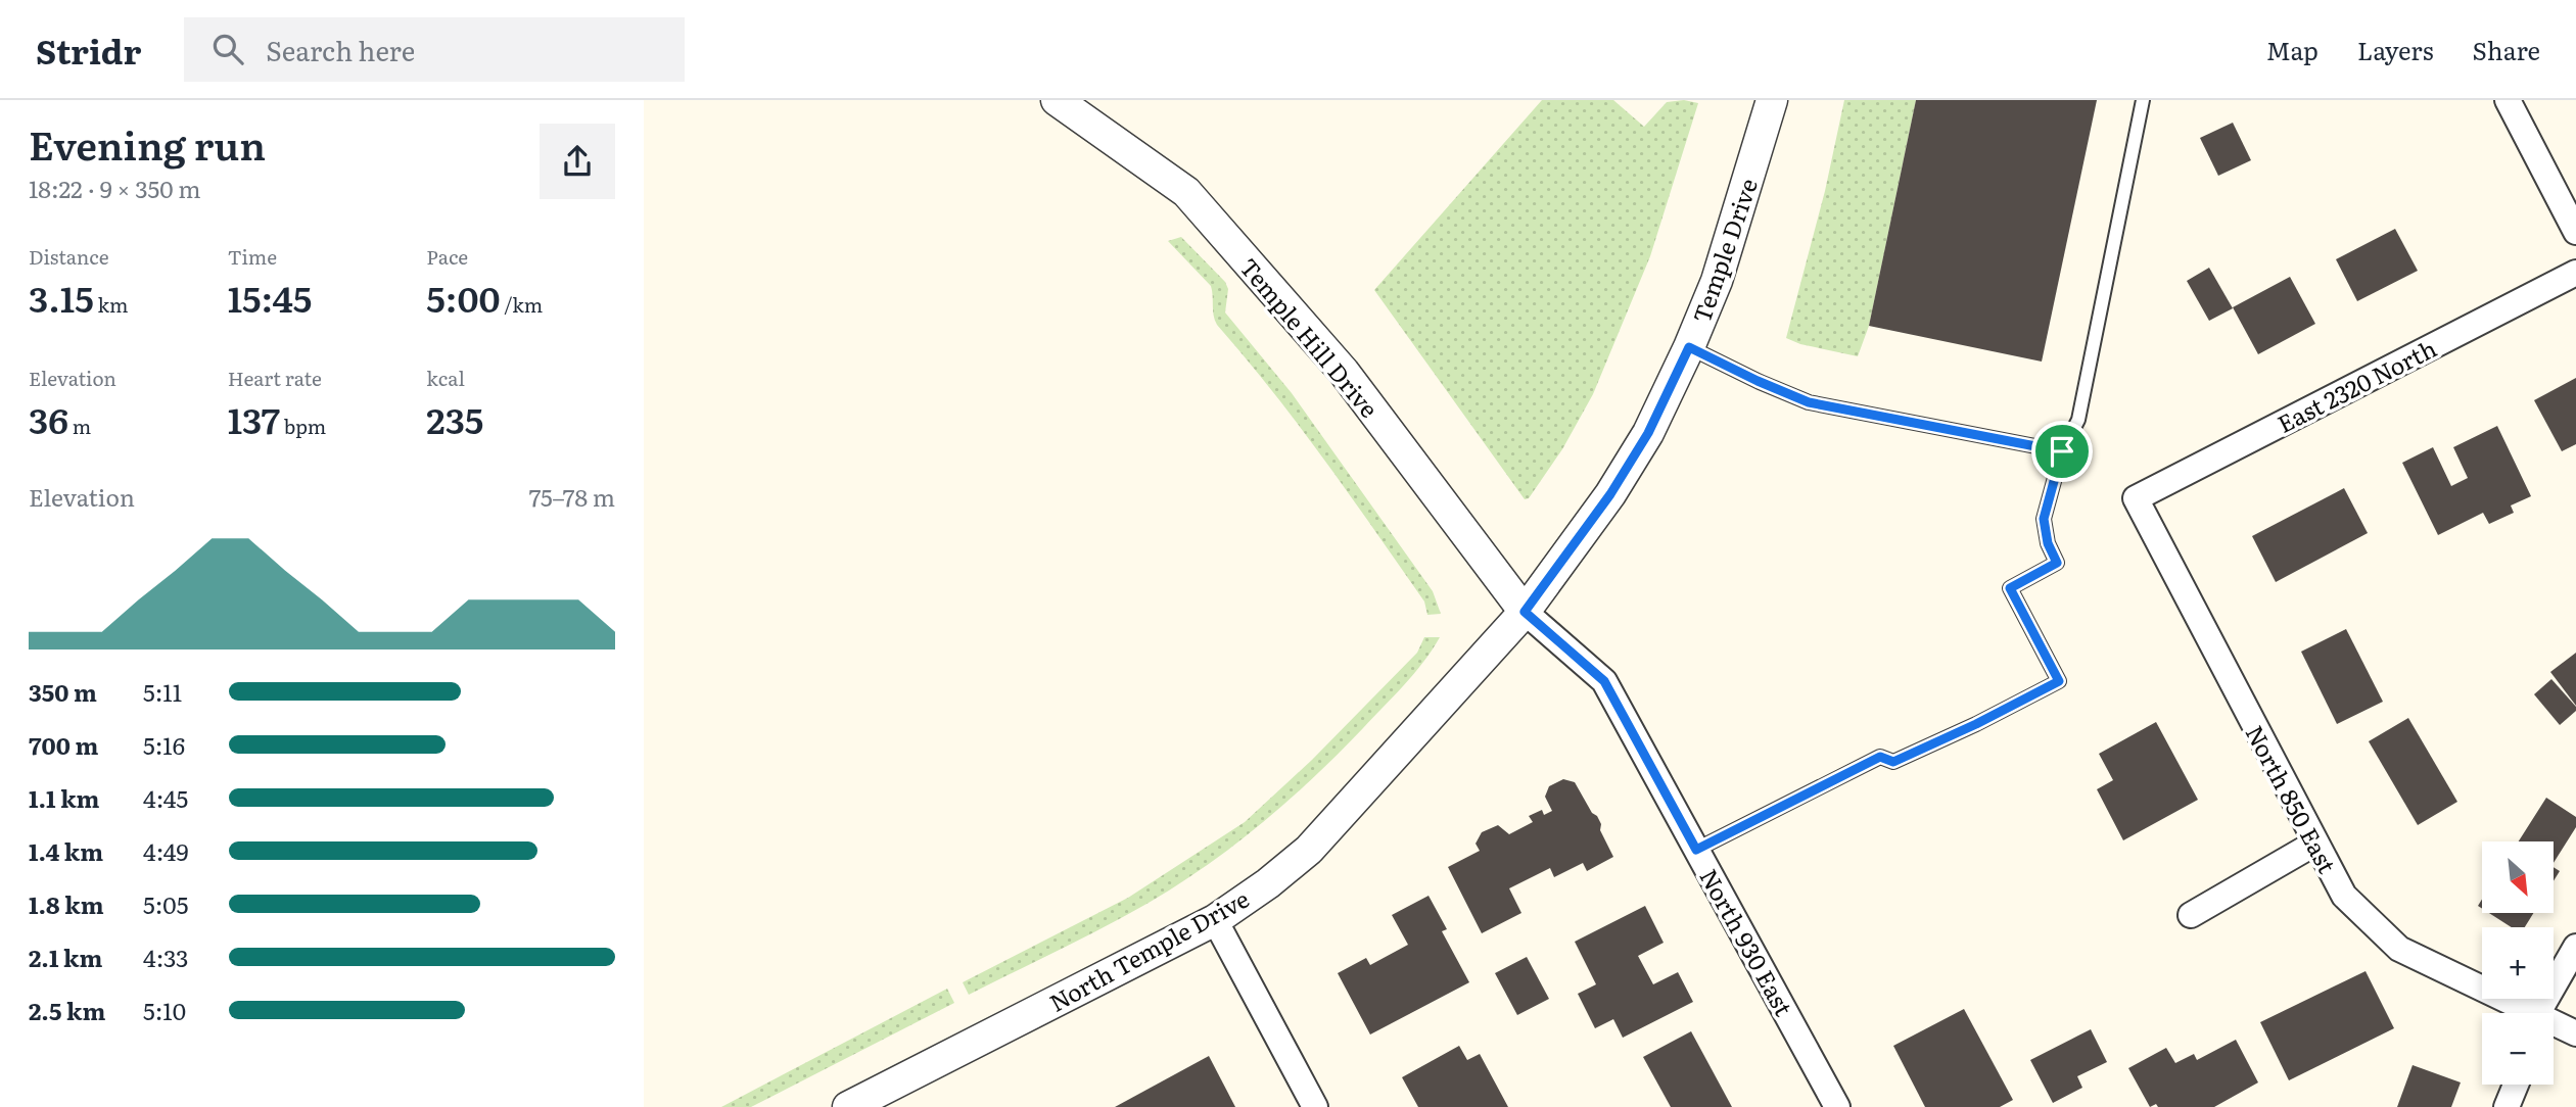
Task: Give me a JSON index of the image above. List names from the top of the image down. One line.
{"streets":{"street":["Temple Drive","Temple Hill Drive","East 2320 North","North 850 East","North 930 East","North Temple Drive"]},"crossings":[["Temple Drive","Temple Hill Drive"],["Temple Drive","North 930 East"],["Temple Drive","North Temple Drive"],["Temple Hill Drive","North 930 East"],["Temple Hill Drive","North Temple Drive"],["East 2320 North","North 850 East"],["North 930 East","North Temple Drive"]],"north":"bottom right","page":{"header":"Stridr","search":"Search here","nav":["Map","Layers","Share"],"heading":["Evening run","18:22 · 9 × 350 m"],"stats":[["Distance","3.15 km"],["Time","15:45"],["Pace","5:00 /km"],["Elevation","36 m"],["Heart rate","137 bpm"],["kcal","235"]],"chart":["Elevation","75–78 m"],"list":[{"name":"350 m","note":"5:11"},{"name":"700 m","note":"5:16"},{"name":"1.1 km","note":"4:45"},{"name":"1.4 km","note":"4:49"},{"name":"1.8 km","note":"5:05"},{"name":"2.1 km","note":"4:33"},{"name":"2.5 km","note":"5:10"}],"map_buttons":["+","−"]}}
